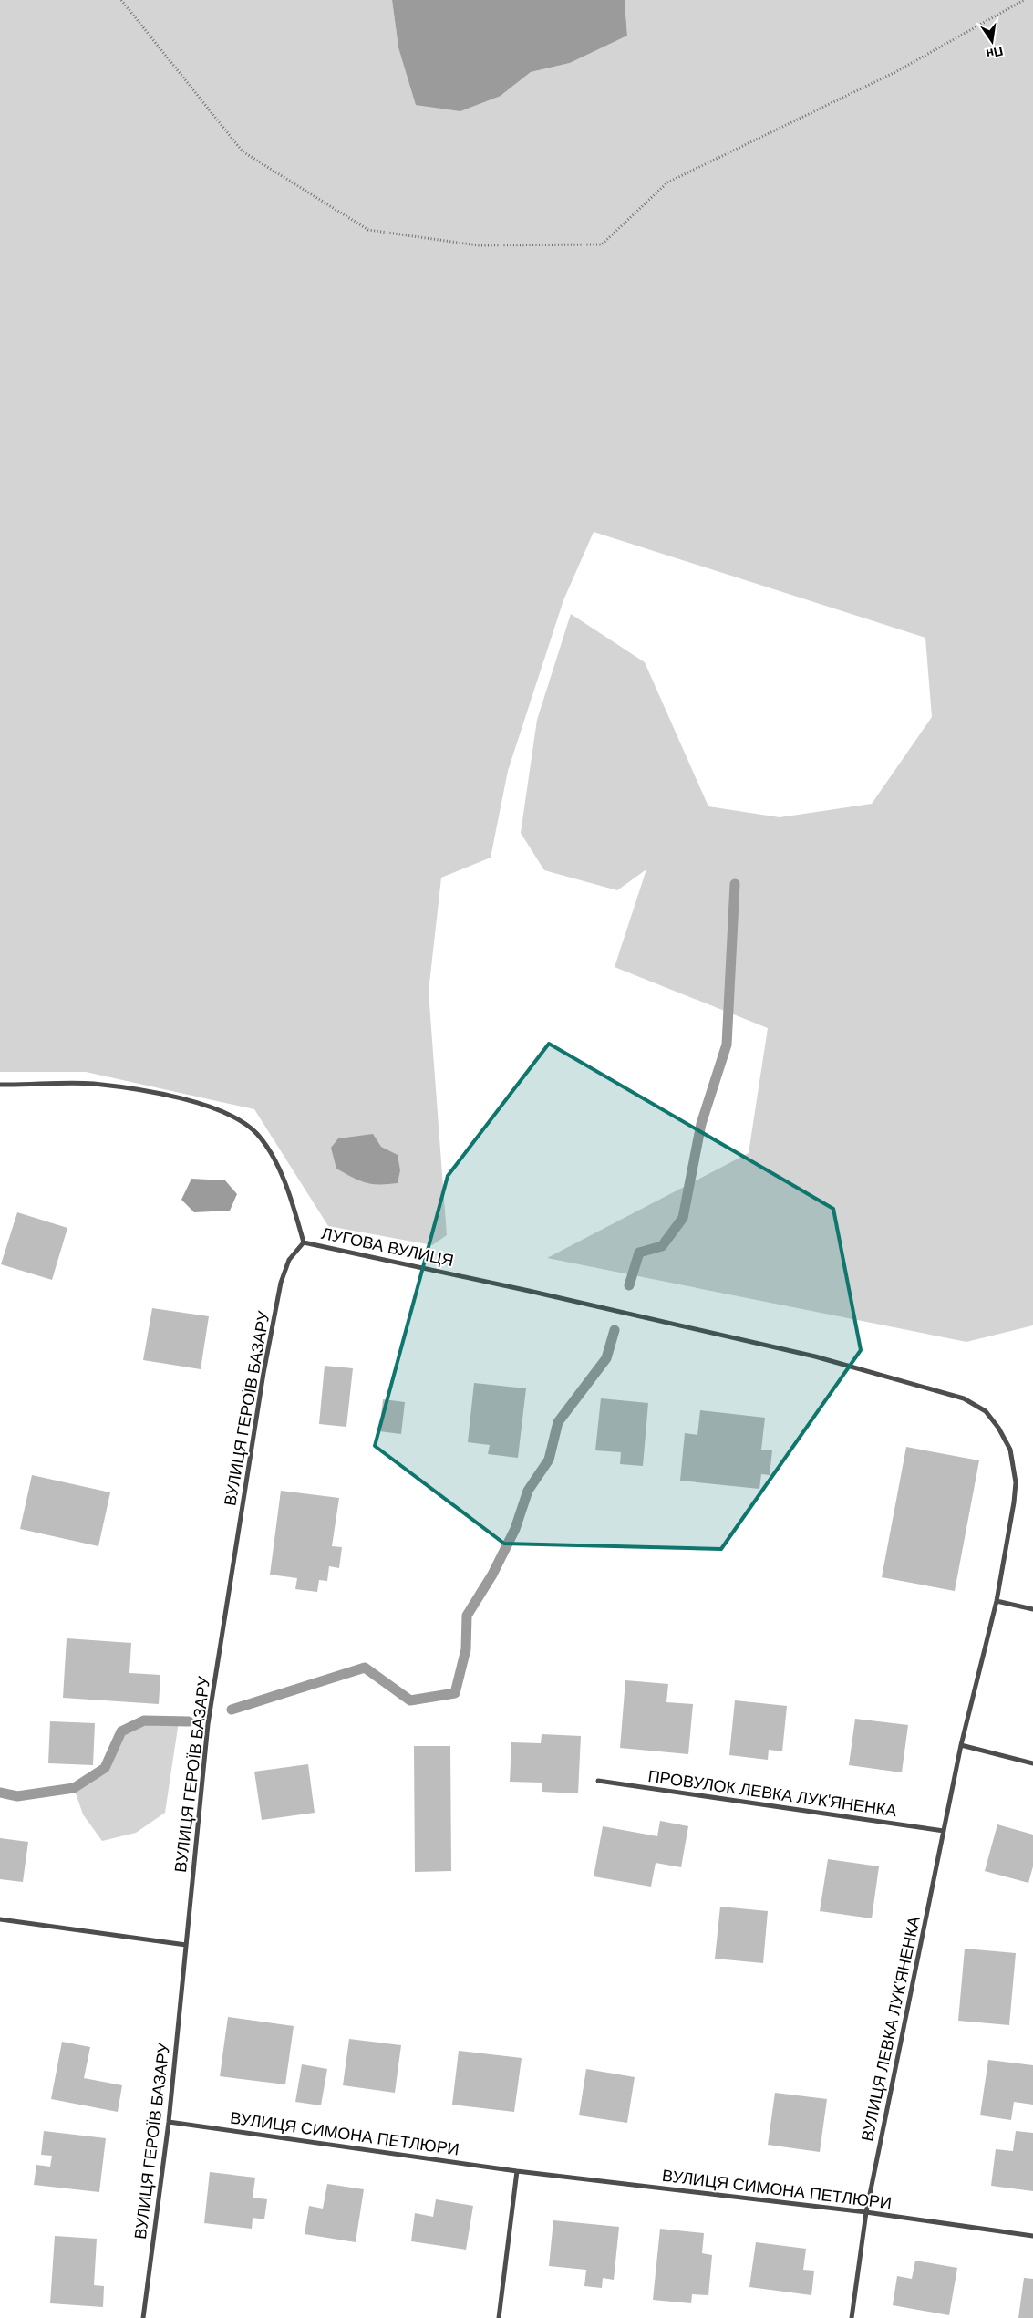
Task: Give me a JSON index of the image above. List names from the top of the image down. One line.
{"streets":{"street":["ЛУГОВА ВУЛИЦЯ","ВУЛИЦЯ ГЕРОЇВ БАЗАРУ","ПРОВУЛОК ЛЕВКА ЛУК'ЯНЕНКА","ВУЛИЦЯ ЛЕВКА ЛУК'ЯНЕНКА","ВУЛИЦЯ СИМОНА ПЕТЛЮРИ"]},"crossings":[["ЛУГОВА ВУЛИЦЯ","ВУЛИЦЯ ГЕРОЇВ БАЗАРУ"],["ЛУГОВА ВУЛИЦЯ","ВУЛИЦЯ ЛЕВКА ЛУК'ЯНЕНКА"],["ВУЛИЦЯ ГЕРОЇВ БАЗАРУ","ВУЛИЦЯ СИМОНА ПЕТЛЮРИ"],["ПРОВУЛОК ЛЕВКА ЛУК'ЯНЕНКА","ВУЛИЦЯ ЛЕВКА ЛУК'ЯНЕНКА"],["ВУЛИЦЯ ЛЕВКА ЛУК'ЯНЕНКА","ВУЛИЦЯ СИМОНА ПЕТЛЮРИ"]],"north":"bottom"}
